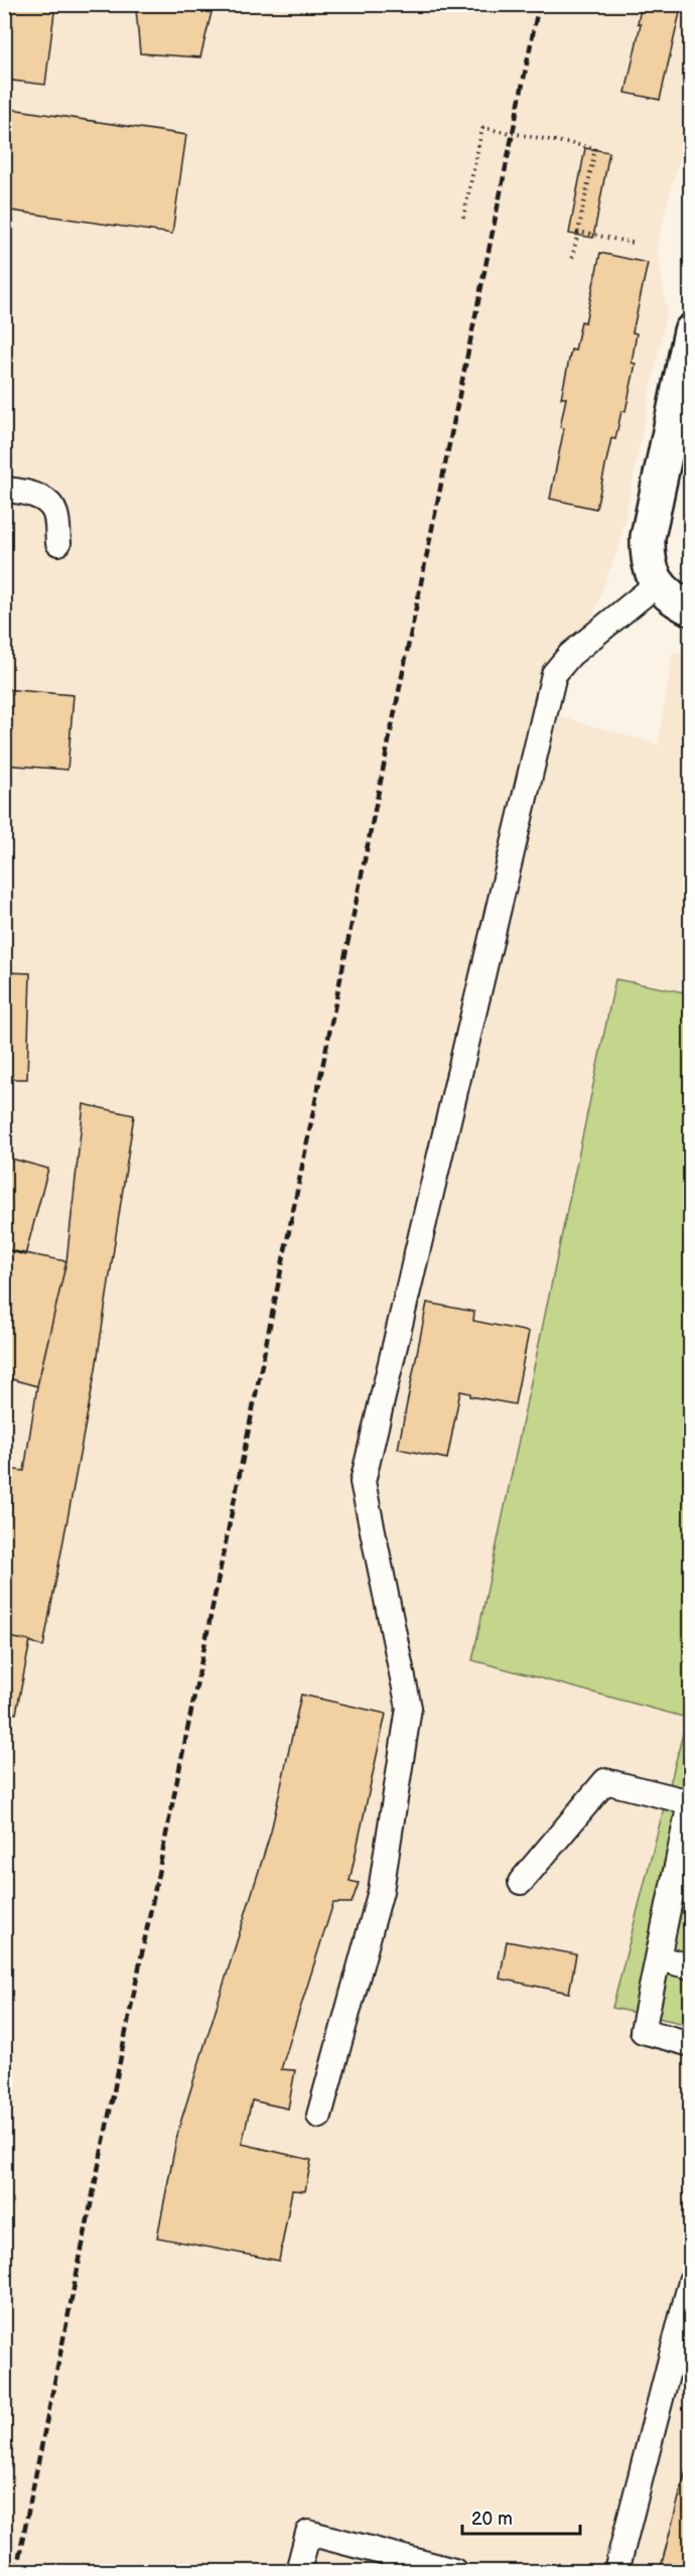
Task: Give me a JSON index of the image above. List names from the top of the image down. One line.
{"scale_bar":"20 m"}
